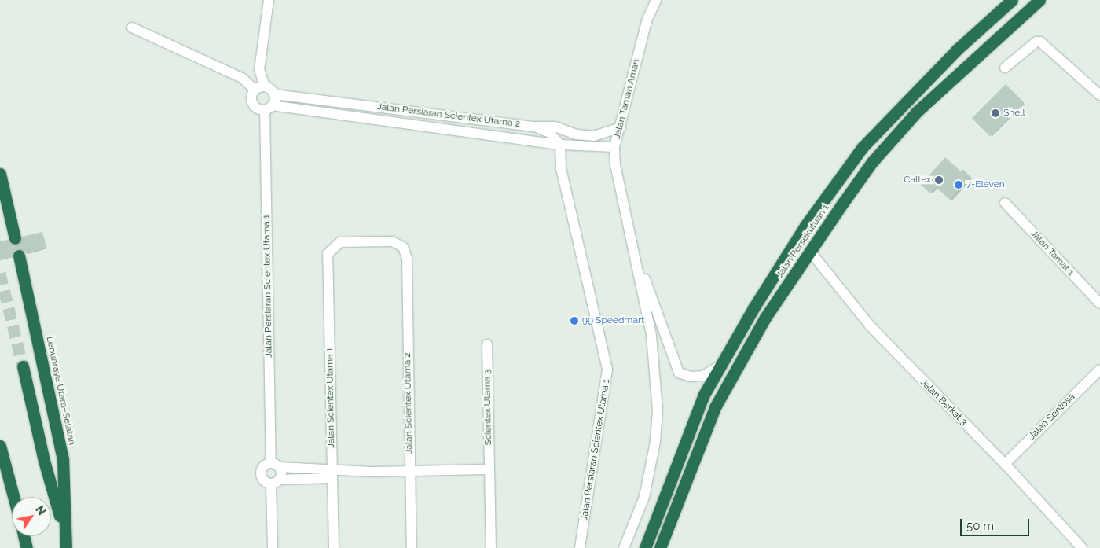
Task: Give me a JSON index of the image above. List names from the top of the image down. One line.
{"streets":{"highway":["Jalan Persekutuan 1","Lebuhraya Utara–Selatan"],"street":["Jalan Taman Aman","Jalan Persiaran Scientex Utama 2","Jalan Tamat 1","Jalan Persiaran Scientex Utama 1","Jalan Scientex Utama 1","Jalan Berkat 3","Jalan Scientex Utama 2","Scientex Utama 3","Jalan Sentosa"]},"crossings":[["Jalan Taman Aman","Jalan Persiaran Scientex Utama 2"],["Jalan Taman Aman","Jalan Persekutuan 1"],["Jalan Persiaran Scientex Utama 2","Jalan Persiaran Scientex Utama 1"],["Jalan Persekutuan 1","Jalan Berkat 3"],["Jalan Scientex Utama 1","Jalan Scientex Utama 2"],["Jalan Berkat 3","Jalan Sentosa"]],"places":["Shell","Caltex","7-Eleven","99 Speedmart"],"scale_bar":"50 m","north":"top right"}
